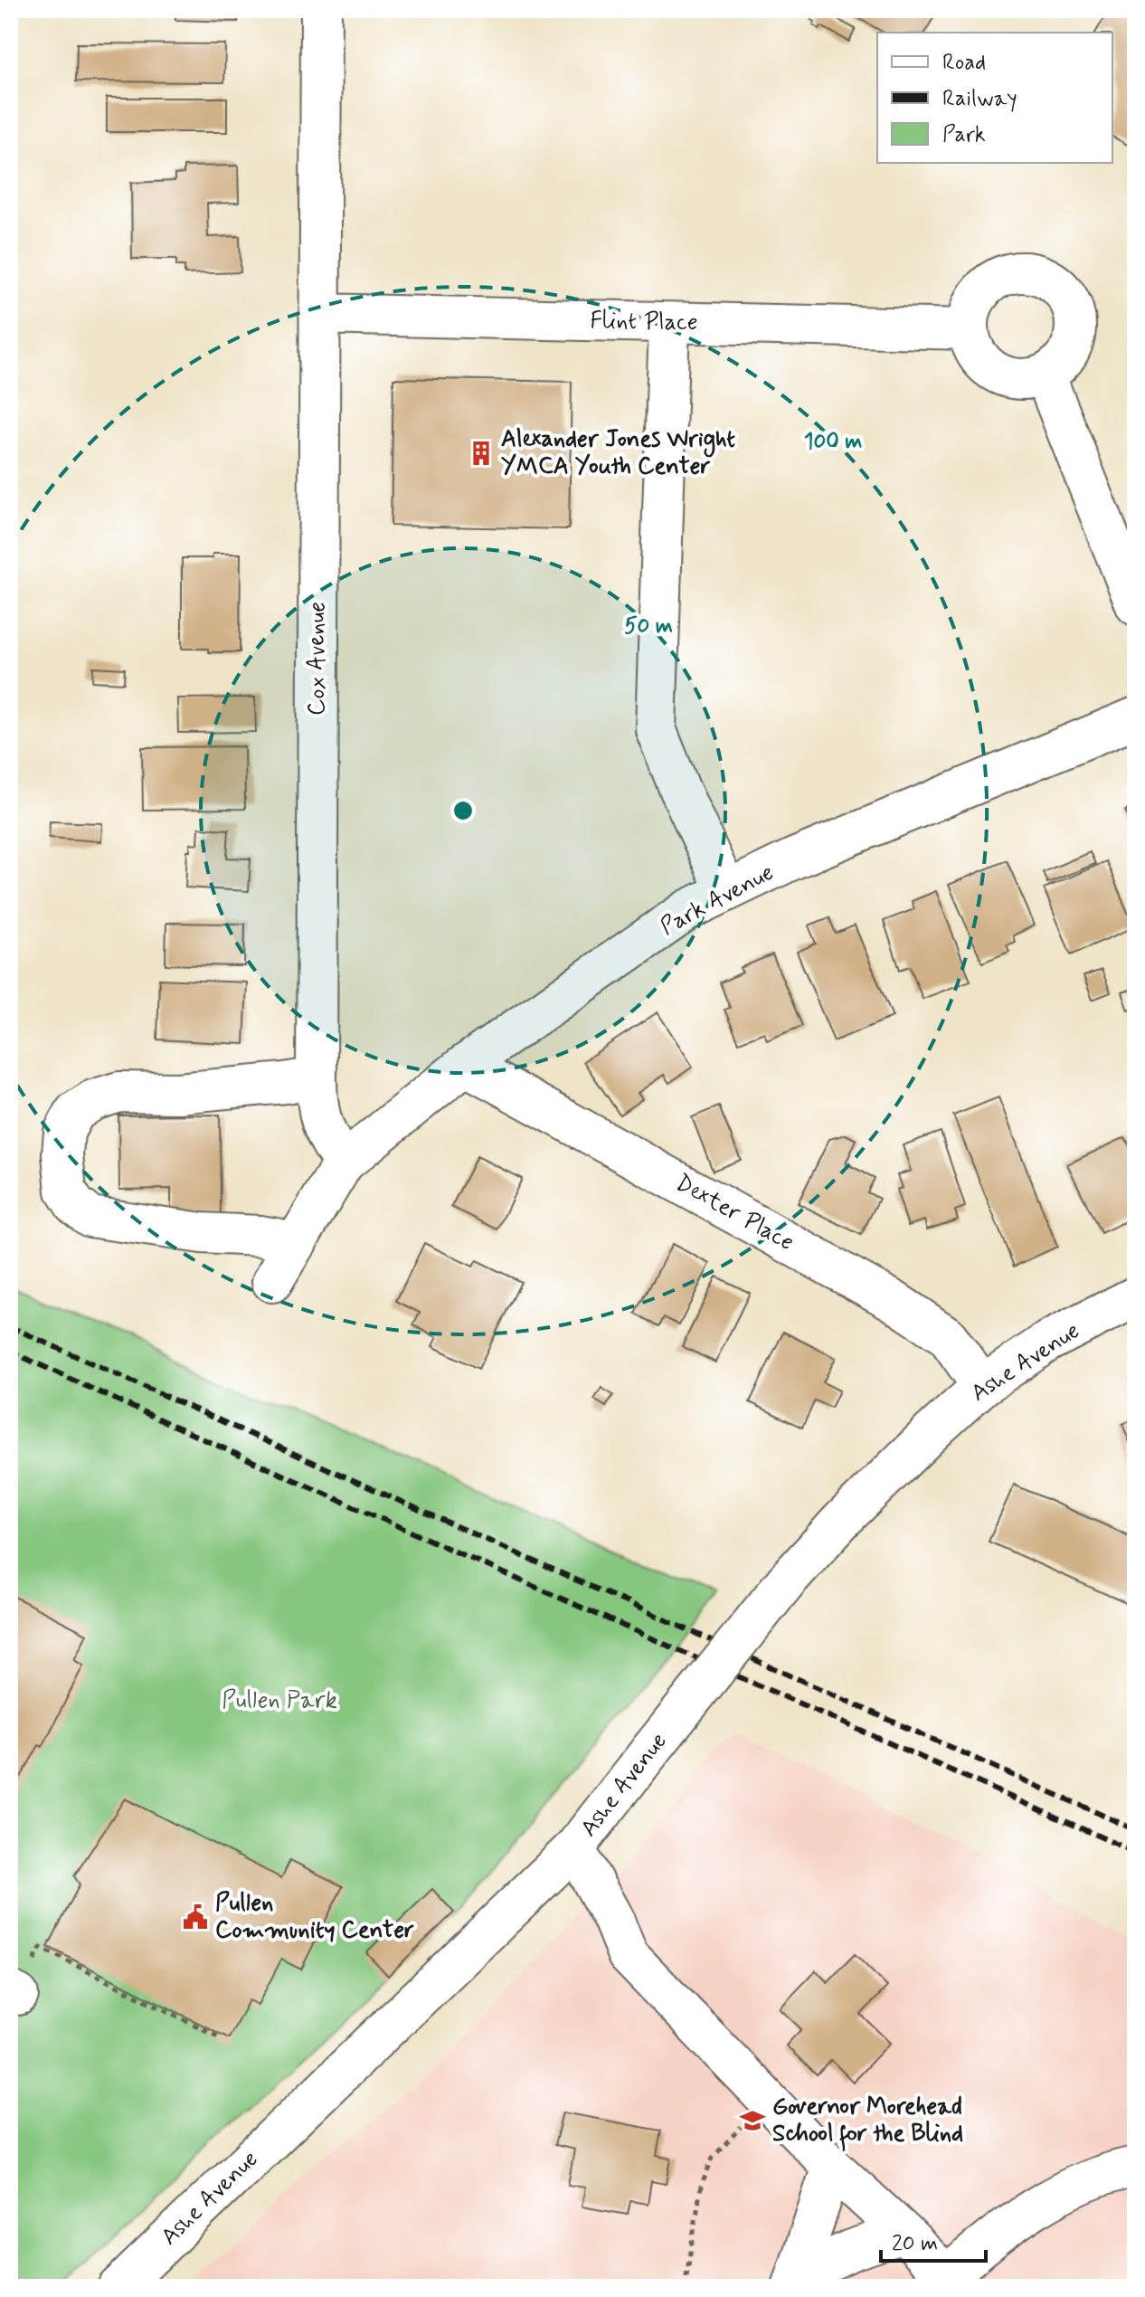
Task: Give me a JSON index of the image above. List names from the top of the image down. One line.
{"streets":{"street":["Flint Place","Cox Avenue","Park Avenue","Dexter Place","Ashe Avenue"]},"crossings":[["Flint Place","Cox Avenue"],["Cox Avenue","Park Avenue"],["Park Avenue","Dexter Place"],["Dexter Place","Ashe Avenue"]],"parks":["Pullen Park"],"places":{"building":["Alexander Jones Wright YMCA Youth Center"],"public building":["Pullen Community Center"],"school or university":["Governor Morehead School for the Blind"]},"legend":["Road","Railway","Park"],"scale_bar":"20 m","rings":["100 m","50 m"]}
